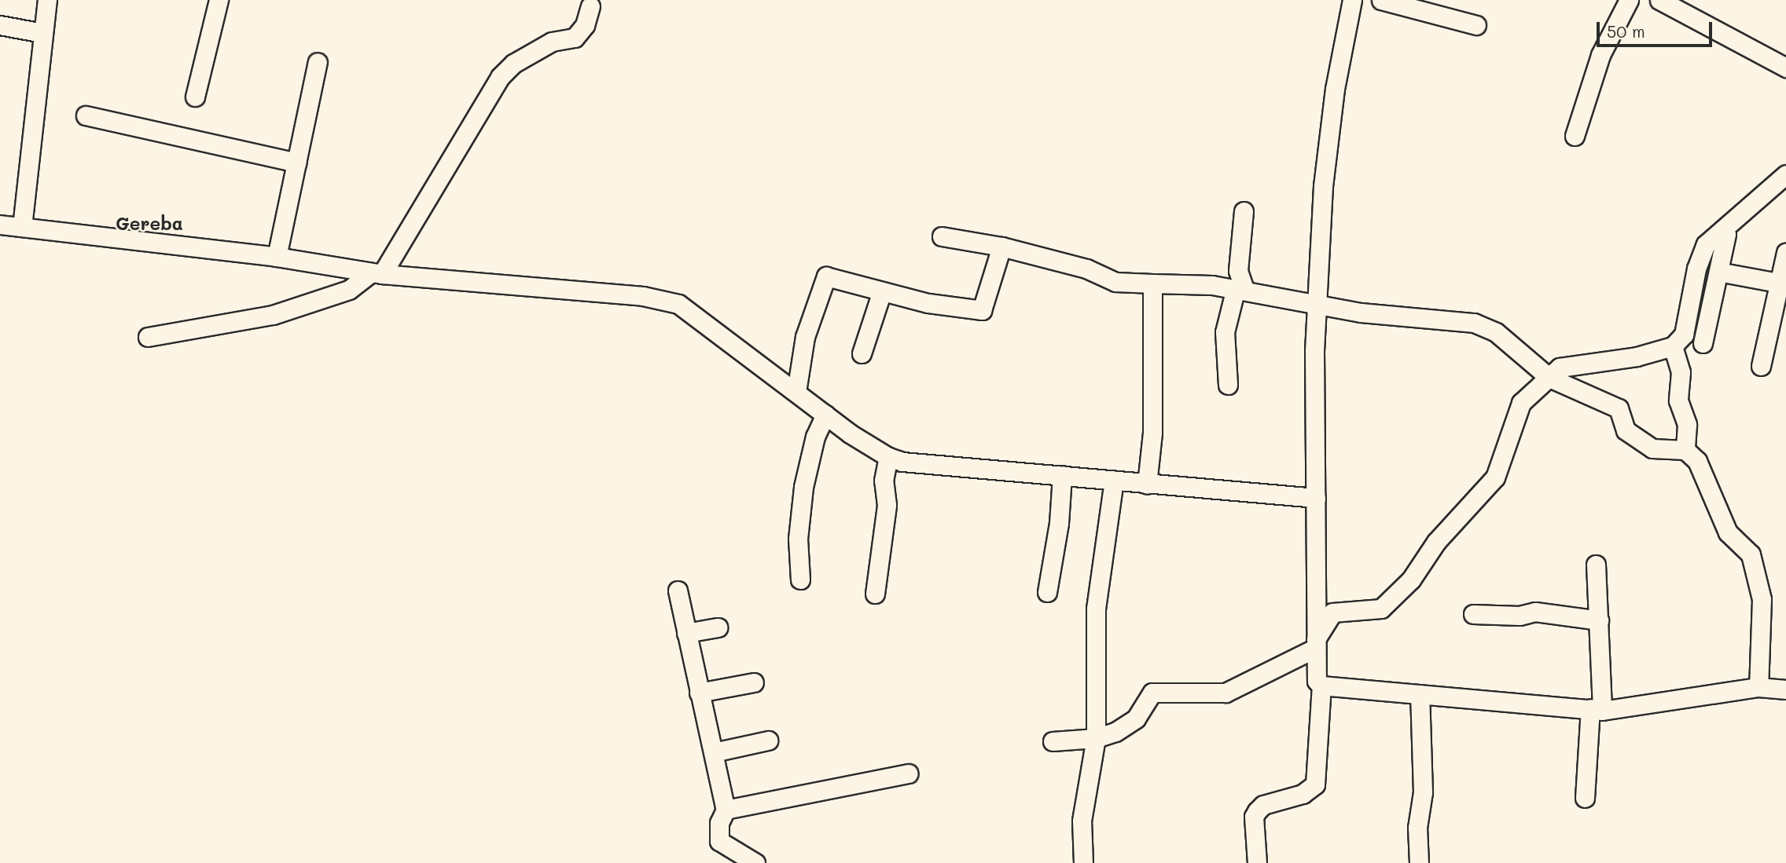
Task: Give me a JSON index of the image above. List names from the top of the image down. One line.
{"districts":["Gereba"],"scale_bar":"50 m"}
